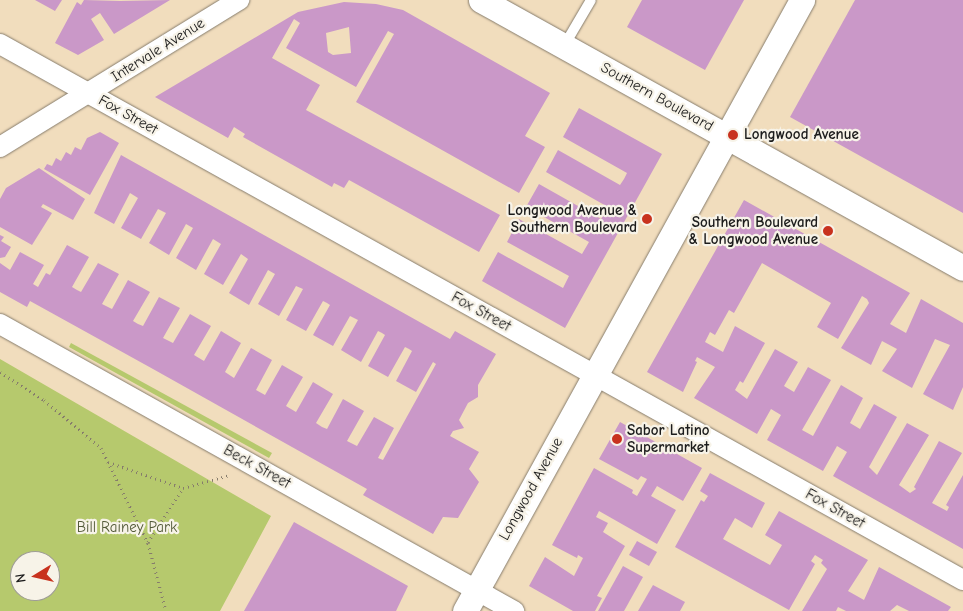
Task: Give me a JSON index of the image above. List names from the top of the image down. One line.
{"streets":{"street":["Intervale Avenue","Southern Boulevard","Fox Street","Beck Street","Longwood Avenue"]},"crossings":[["Intervale Avenue","Fox Street"],["Southern Boulevard","Longwood Avenue"],["Fox Street","Longwood Avenue"],["Beck Street","Longwood Avenue"]],"parks":["Bill Rainey Park"],"places":["Longwood Avenue","Longwood Avenue & Southern Boulevard","Southern Boulevard & Longwood Avenue","Sabor Latino Supermarket"],"north":"left"}
